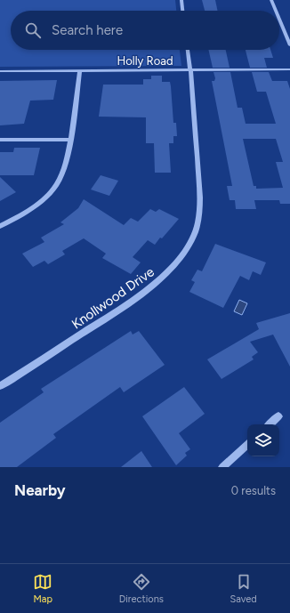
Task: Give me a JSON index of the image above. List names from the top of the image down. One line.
{"streets":{"street":["Holly Road","Knollwood Drive"]},"crossings":[["Holly Road","Knollwood Drive"]],"page":{"search":"Search here","heading":["Nearby","0 results"],"nav":["Map","Directions","Saved"]}}
